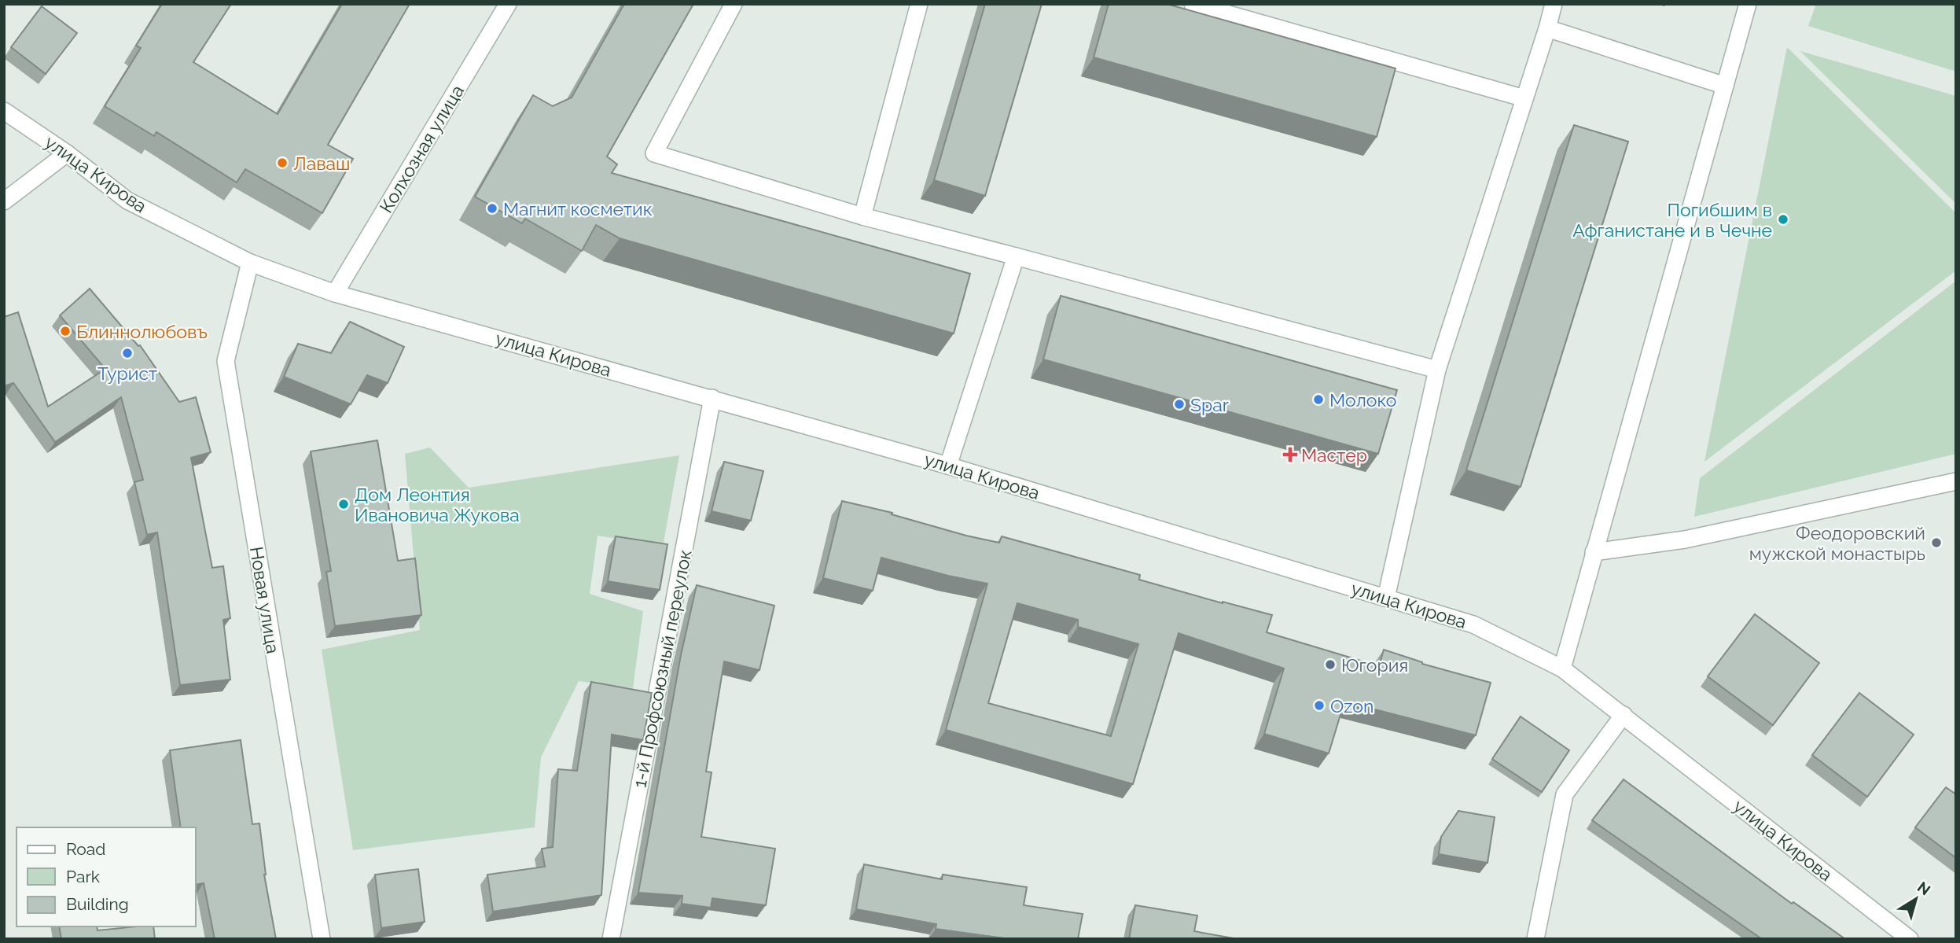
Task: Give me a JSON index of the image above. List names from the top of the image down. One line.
{"streets":{"street":["Колхозная улица","улица Кирова","Новая улица","1-й Профсоюзный переулок"]},"crossings":[["Колхозная улица","улица Кирова"],["улица Кирова","Новая улица"],["улица Кирова","1-й Профсоюзный переулок"]],"places":{"other":["Лаваш","Магнит косметик","Погибшим в Афганистане и в Чечне","Блиннолюбовъ","Турист","Молоко","Spar","Дом Леонтия Ивановича Жукова","Феодоровский мужской монастырь","Югория","Ozon"],"health":["Мастер"]},"legend":["Road","Park","Building"],"north":"top right"}
